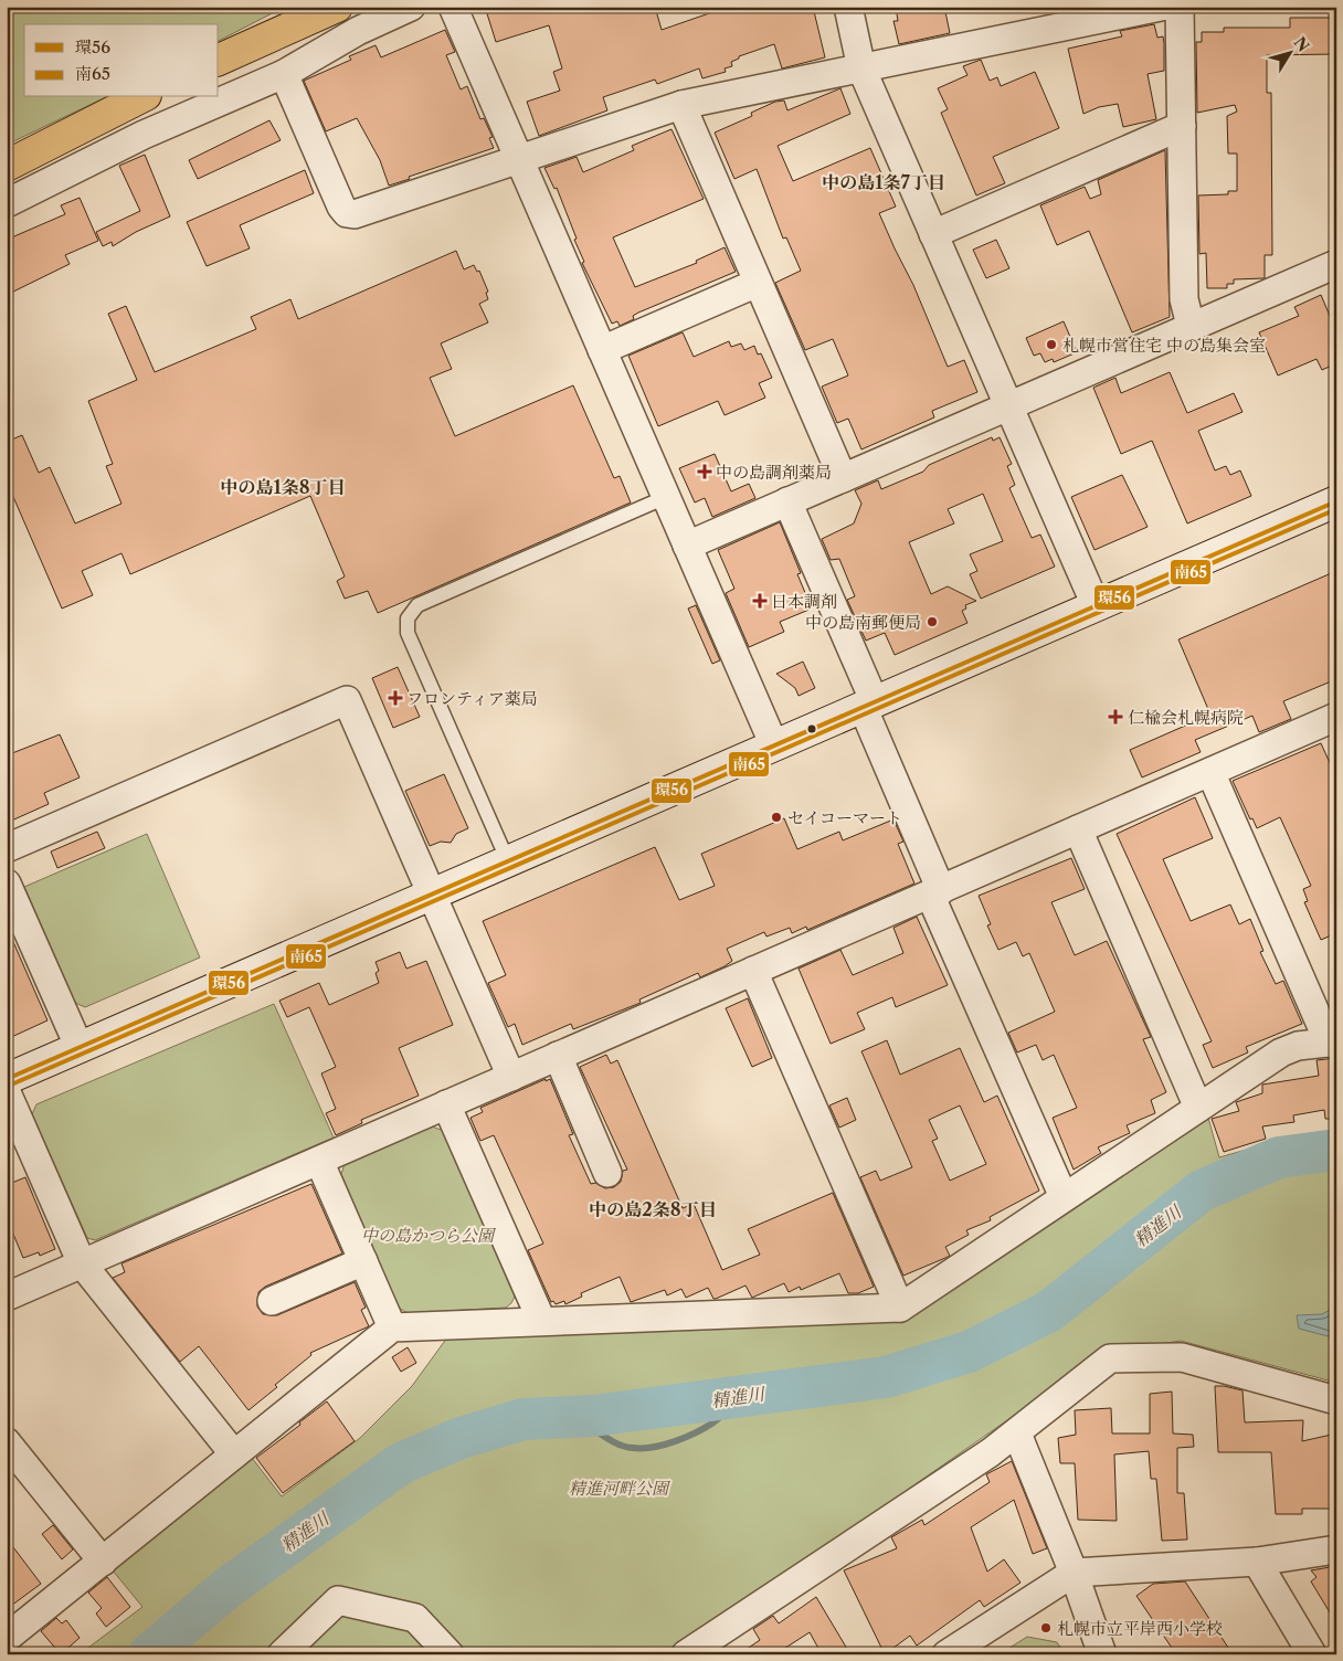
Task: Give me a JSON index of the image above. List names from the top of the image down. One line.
{"districts":["中の島1条7丁目","中の島1条8丁目","中の島2条8丁目"],"water":["精進川"],"parks":["中の島かつら公園","精進河畔公園"],"places":{"other":["札幌市営住宅 中の島集会室","中の島南郵便局","セイコーマート","札幌市立平岸西小学校"],"health":["中の島調剤薬局","日本調剤","フロンティア薬局","仁楡会札幌病院"]},"lines":["transit line 環56","transit line 南65"],"legend":["環56","南65"],"north":"top right"}
